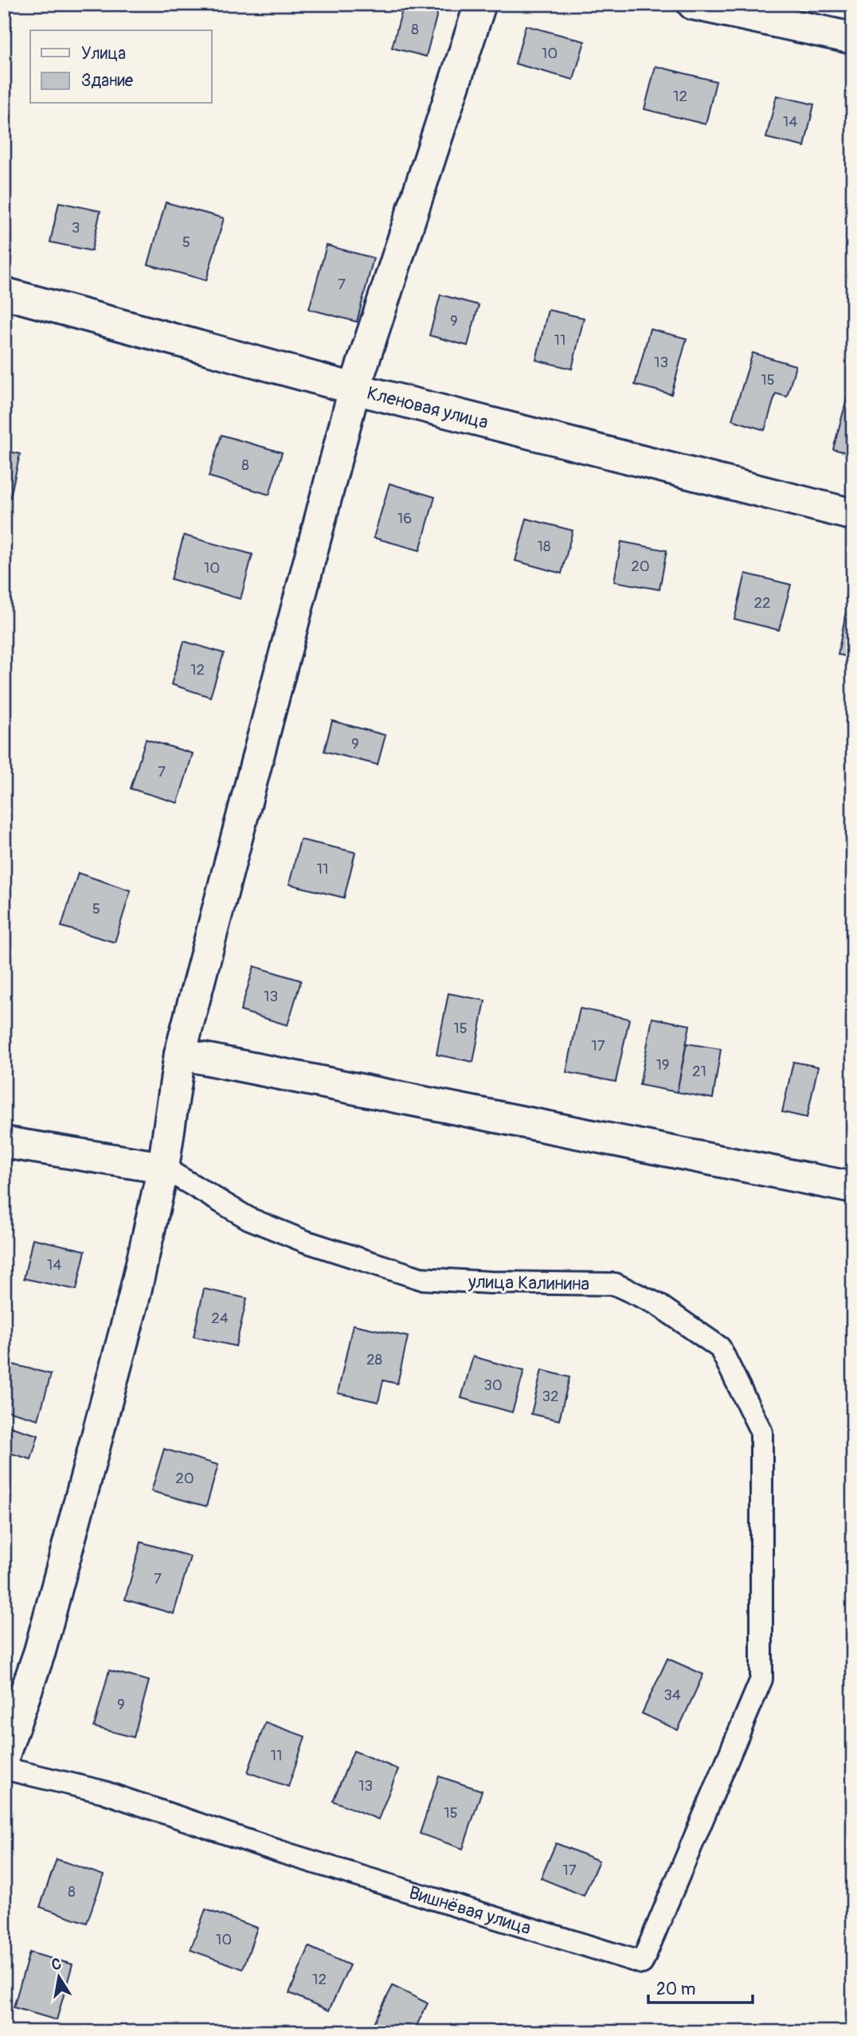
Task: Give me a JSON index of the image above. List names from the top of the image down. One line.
{"streets":{"street":["Кленовая улица","улица Калинина"],"lane":["Вишнёвая улица"]},"crossings":[["улица Калинина","Вишнёвая улица"]],"house_numbers":["8","10","12","14","3","5","7","9","11","13","15","8","16","18","20","10","22","12","9","7","11","5","13","15","17","19","21","14","24","28","30","32","20","7","34","9","11","13","15","17","8","10","12"],"legend":["Улица","Здание"],"scale_bar":"20 m","north":"top"}
